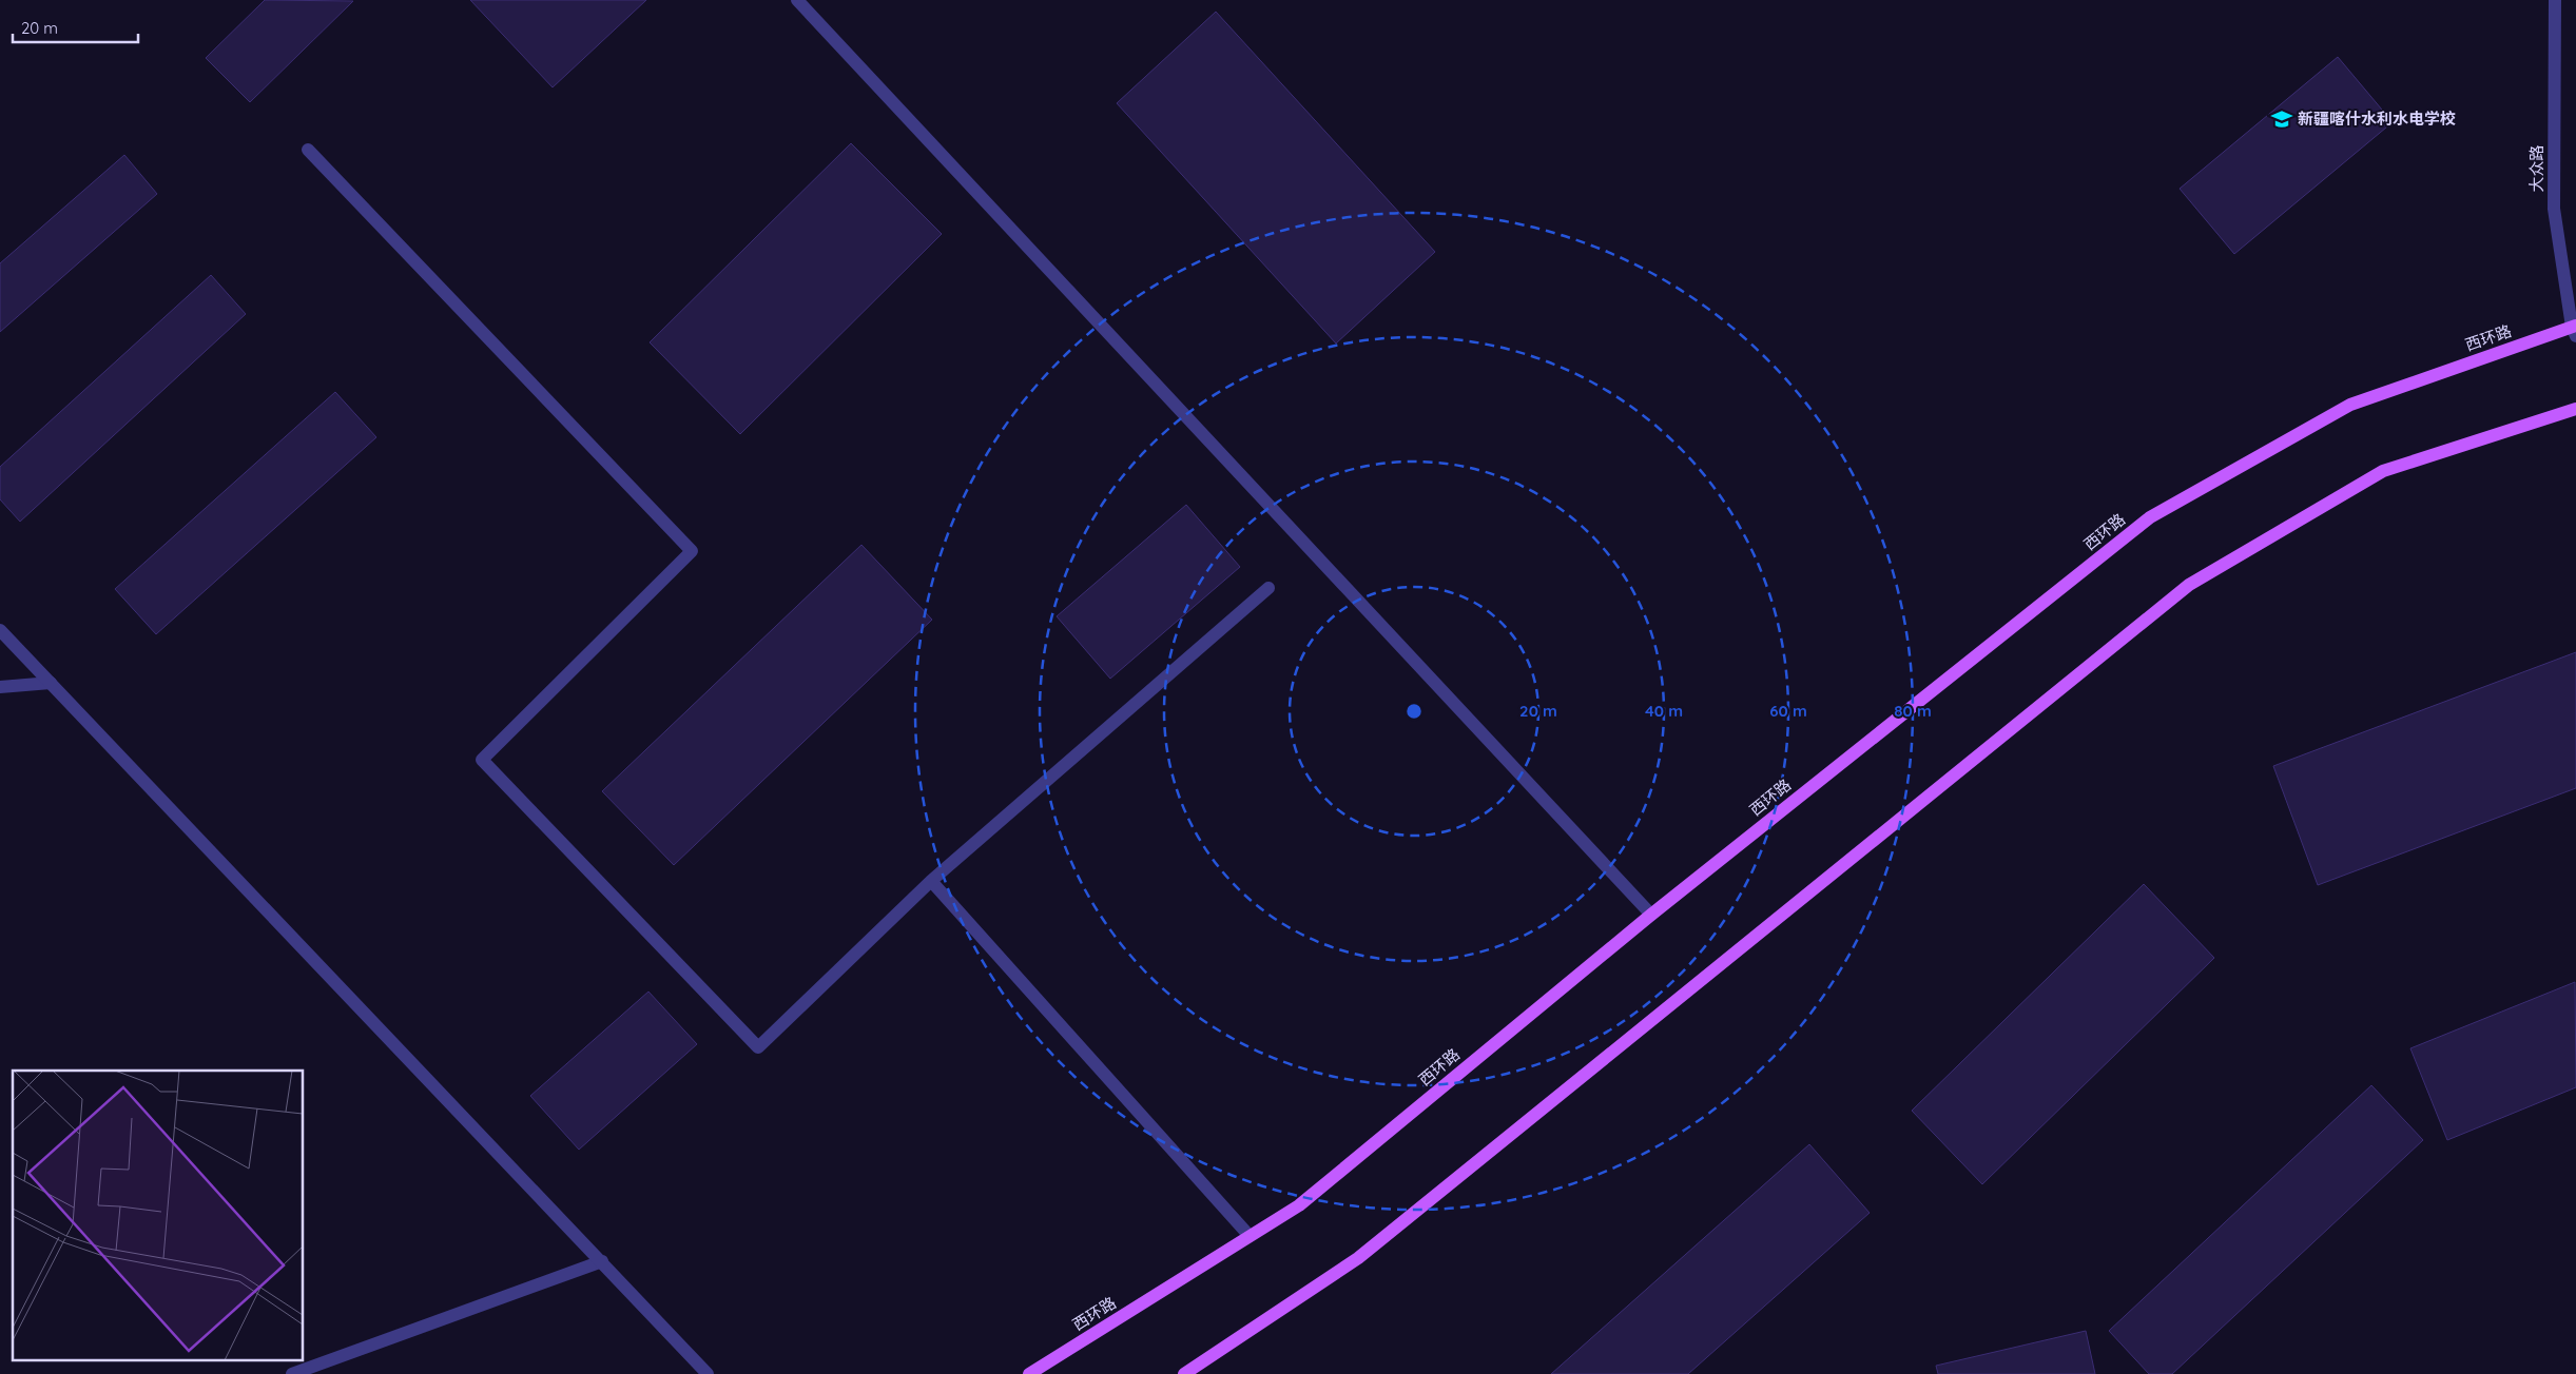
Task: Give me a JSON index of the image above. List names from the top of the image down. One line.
{"streets":{"main road":["西环路"],"street":["大众路"]},"crossings":[["大众路","西环路"]],"places":{"school or university":["新疆喀什水利水电学校"]},"scale_bar":"20 m","rings":["20 m","40 m","60 m","80 m"]}
